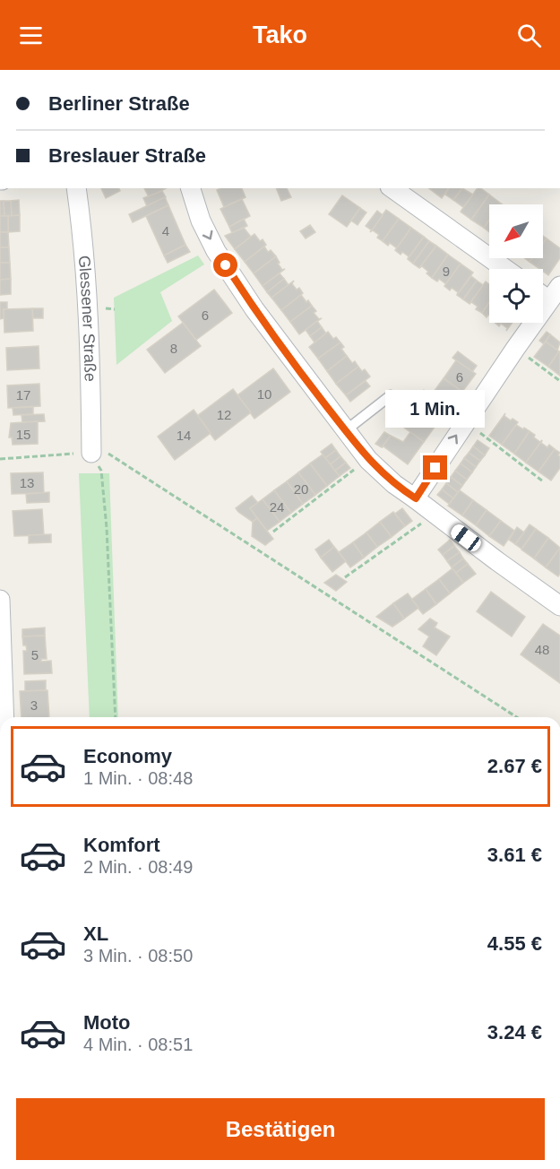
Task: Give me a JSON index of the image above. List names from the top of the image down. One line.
{"streets":{"street":["Glessener Straße"]},"house_numbers":["4","9","6","8","6","10","17","12","15","14","13","20","24","48","5","3"],"north":"bottom left","page":{"header":"Tako","banner":["Berliner Straße","Breslauer Straße"],"bubble":"1 Min.","list":[{"name":"Economy","note":"1 Min. · 08:48","value":"2.67 €"},{"name":"Komfort","note":"2 Min. · 08:49","value":"3.61 €"},{"name":"XL","note":"3 Min. · 08:50","value":"4.55 €"},{"name":"Moto","note":"4 Min. · 08:51","value":"3.24 €"}],"buttons":"Bestätigen"}}
